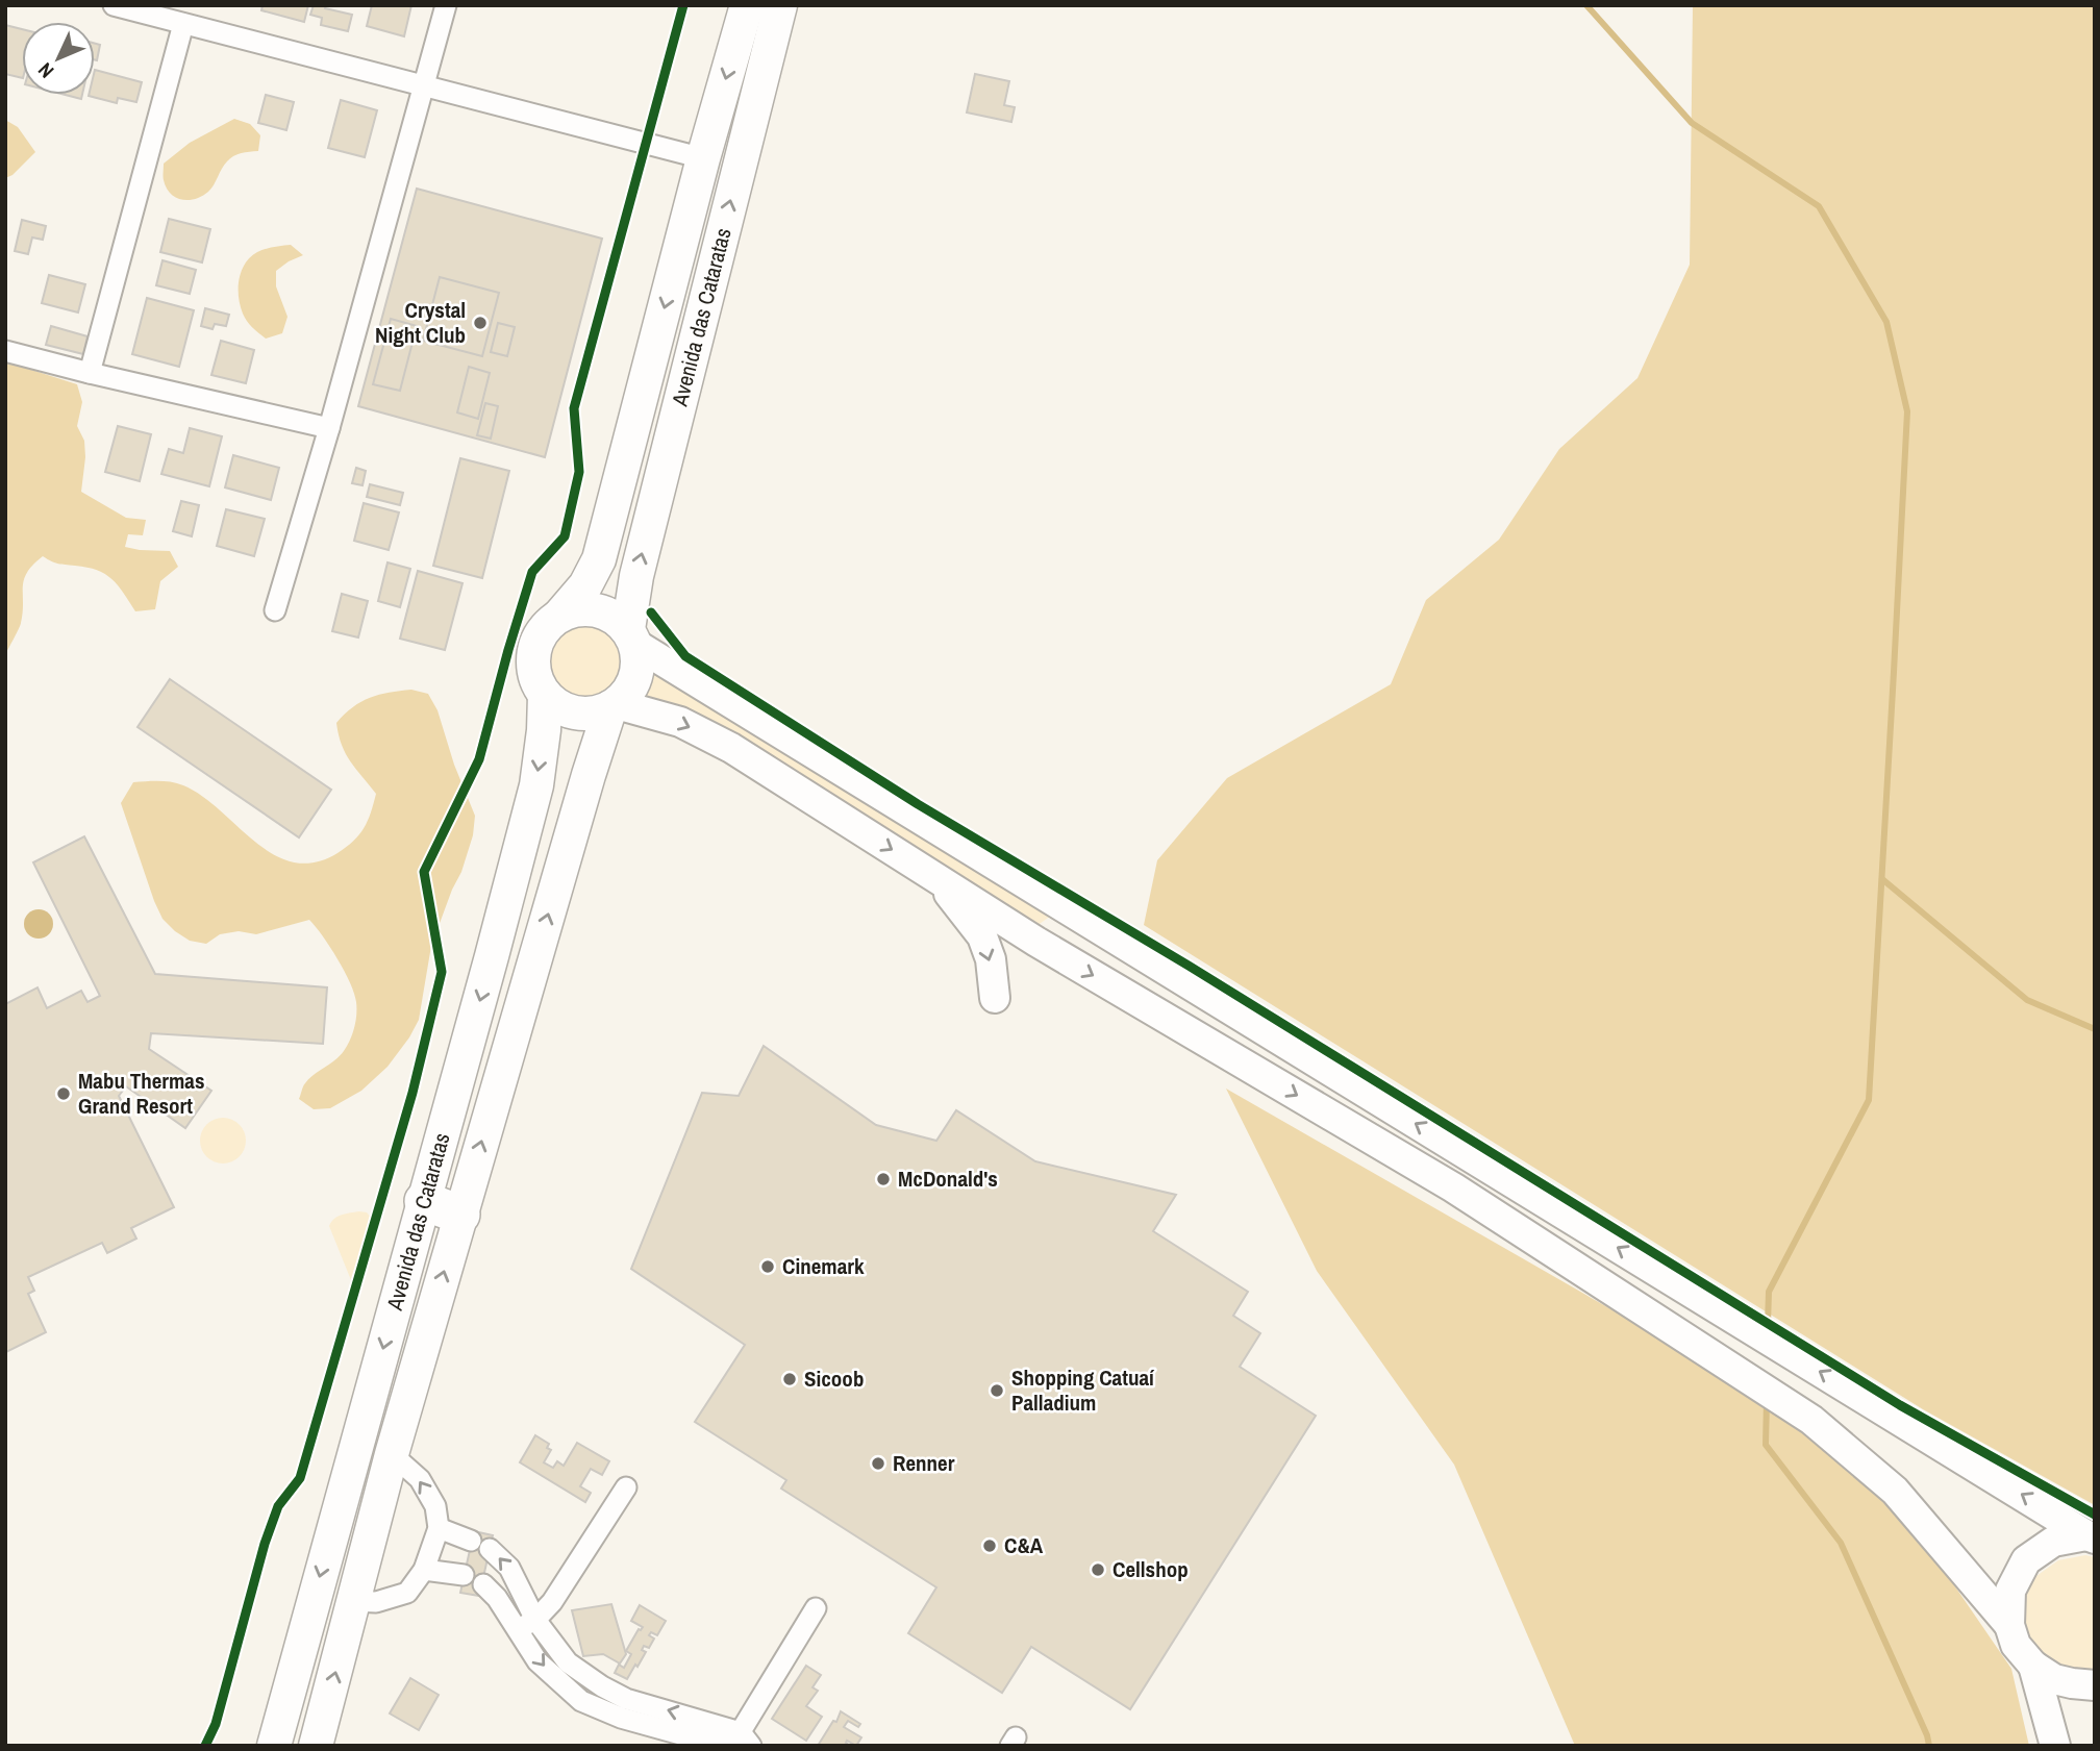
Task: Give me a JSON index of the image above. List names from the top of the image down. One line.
{"streets":{"main road":["Avenida das Cataratas"]},"places":["Crystal Night Club","Mabu Thermas Grand Resort","McDonald's","Cinemark","Sicoob","Shopping Catuaí Palladium","Renner","C&A","Cellshop"],"north":"bottom left"}
